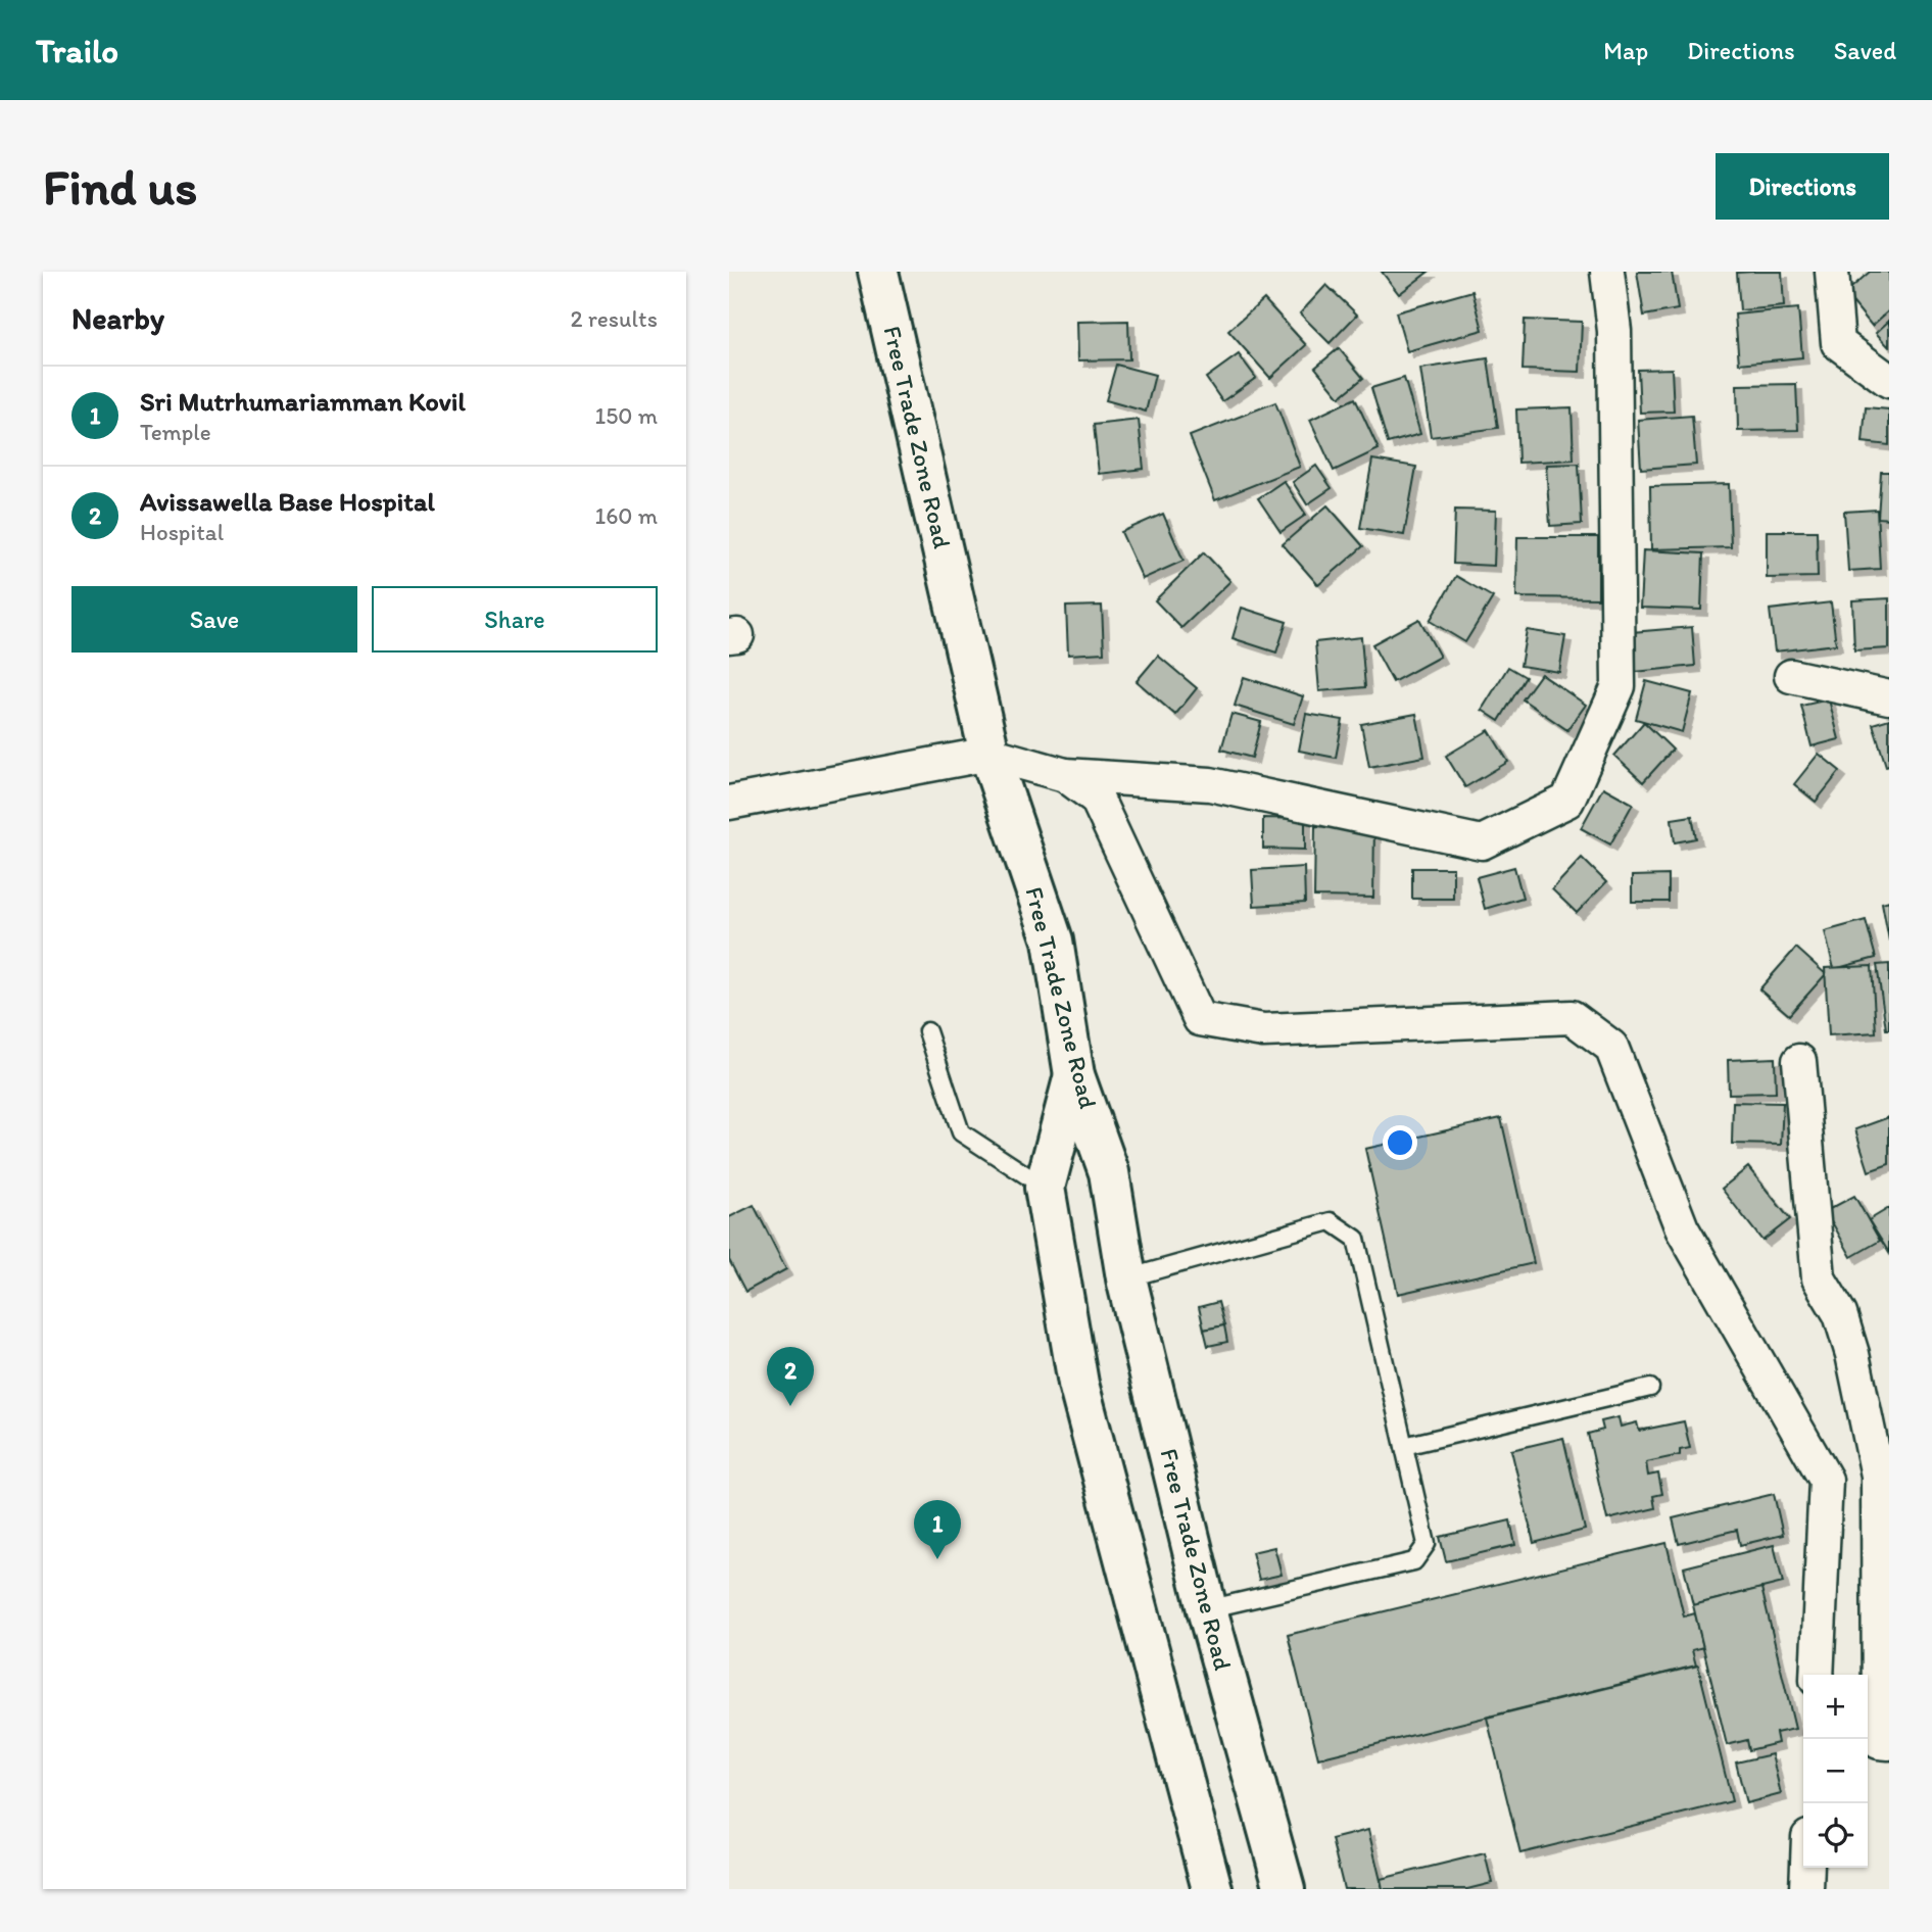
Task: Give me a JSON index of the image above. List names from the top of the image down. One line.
{"streets":{"street":["Free Trade Zone Road"]},"page":{"header":"Trailo","nav":["Map","Directions","Saved"],"buttons":["Directions",["Save","Share"]],"title":"Find us","heading":["Nearby","2 results"],"list":[{"mark":"1","name":"Sri Mutrhumariamman Kovil","note":"Temple","value":"150 m"},{"mark":"2","name":"Avissawella Base Hospital","note":"Hospital","value":"160 m"}],"pins":["2","1"],"map_buttons":["+","−"]}}
